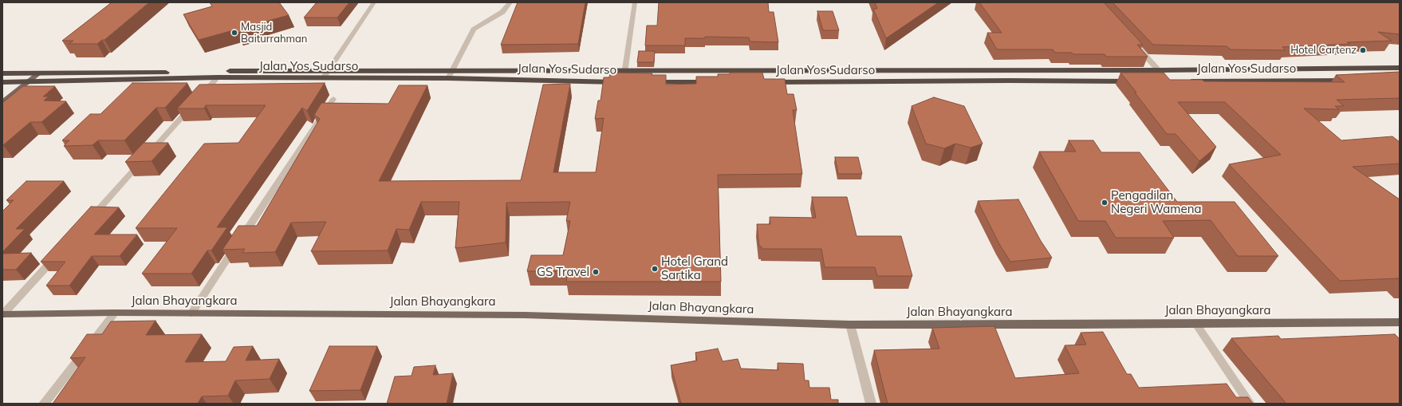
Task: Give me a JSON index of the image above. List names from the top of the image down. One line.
{"streets":{"highway":["Jalan Yos Sudarso"],"main road":["Jalan Bhayangkara"]},"places":["Masjid Baiturrahman","Hotel Cartenz","Pengadilan Negeri Wamena","Hotel Grand Sartika","GS Travel"]}
